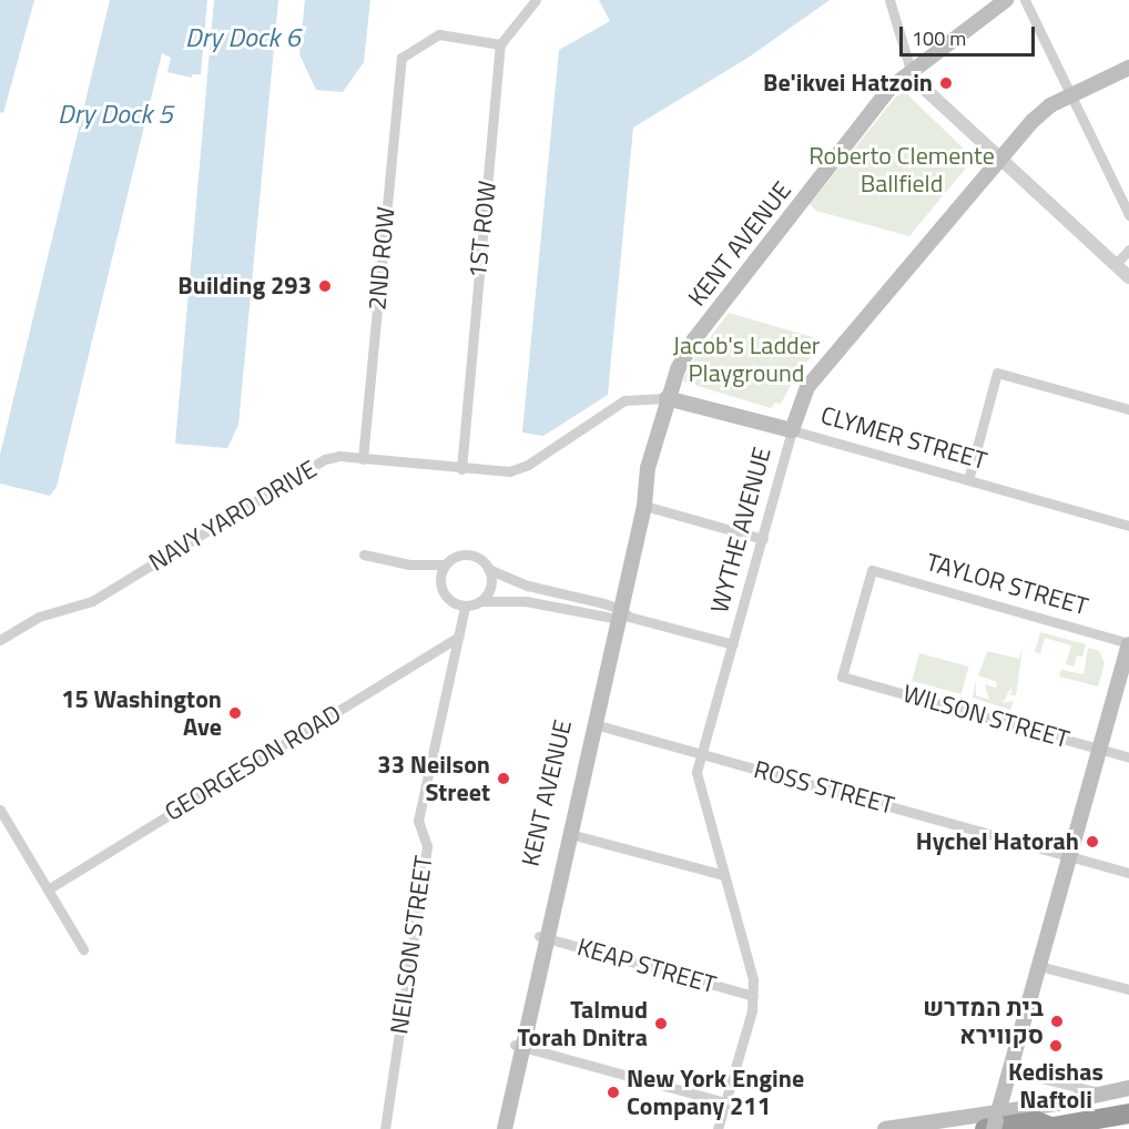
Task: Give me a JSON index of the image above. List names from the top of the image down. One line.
{"streets":{"main road":["KENT AVENUE","CLYMER STREET","WYTHE AVENUE"],"street":["1ST ROW","2ND ROW","NAVY YARD DRIVE","TAYLOR STREET","WILSON STREET","GEORGESON ROAD","ROSS STREET","NEILSON STREET","KEAP STREET"]},"crossings":[["1ST ROW","2ND ROW"],["1ST ROW","NAVY YARD DRIVE"],["KENT AVENUE","CLYMER STREET"],["KENT AVENUE","NAVY YARD DRIVE"],["KENT AVENUE","ROSS STREET"],["KENT AVENUE","KEAP STREET"],["2ND ROW","NAVY YARD DRIVE"],["CLYMER STREET","NAVY YARD DRIVE"],["CLYMER STREET","WYTHE AVENUE"],["WYTHE AVENUE","ROSS STREET"],["WYTHE AVENUE","KEAP STREET"],["TAYLOR STREET","WILSON STREET"],["GEORGESON ROAD","NEILSON STREET"]],"water":["Dry Dock 6","Dry Dock 5"],"parks":["Roberto Clemente Ballfield","Jacob's Ladder Playground"],"places":["Be'ikvei Hatzoin","Building 293","15 Washington Ave","33 Neilson Street","Hychel Hatorah","בית המדרש סקווירא","Talmud Torah Dnitra","Kedishas Naftoli","New York Engine Company 211"],"scale_bar":"100 m"}
